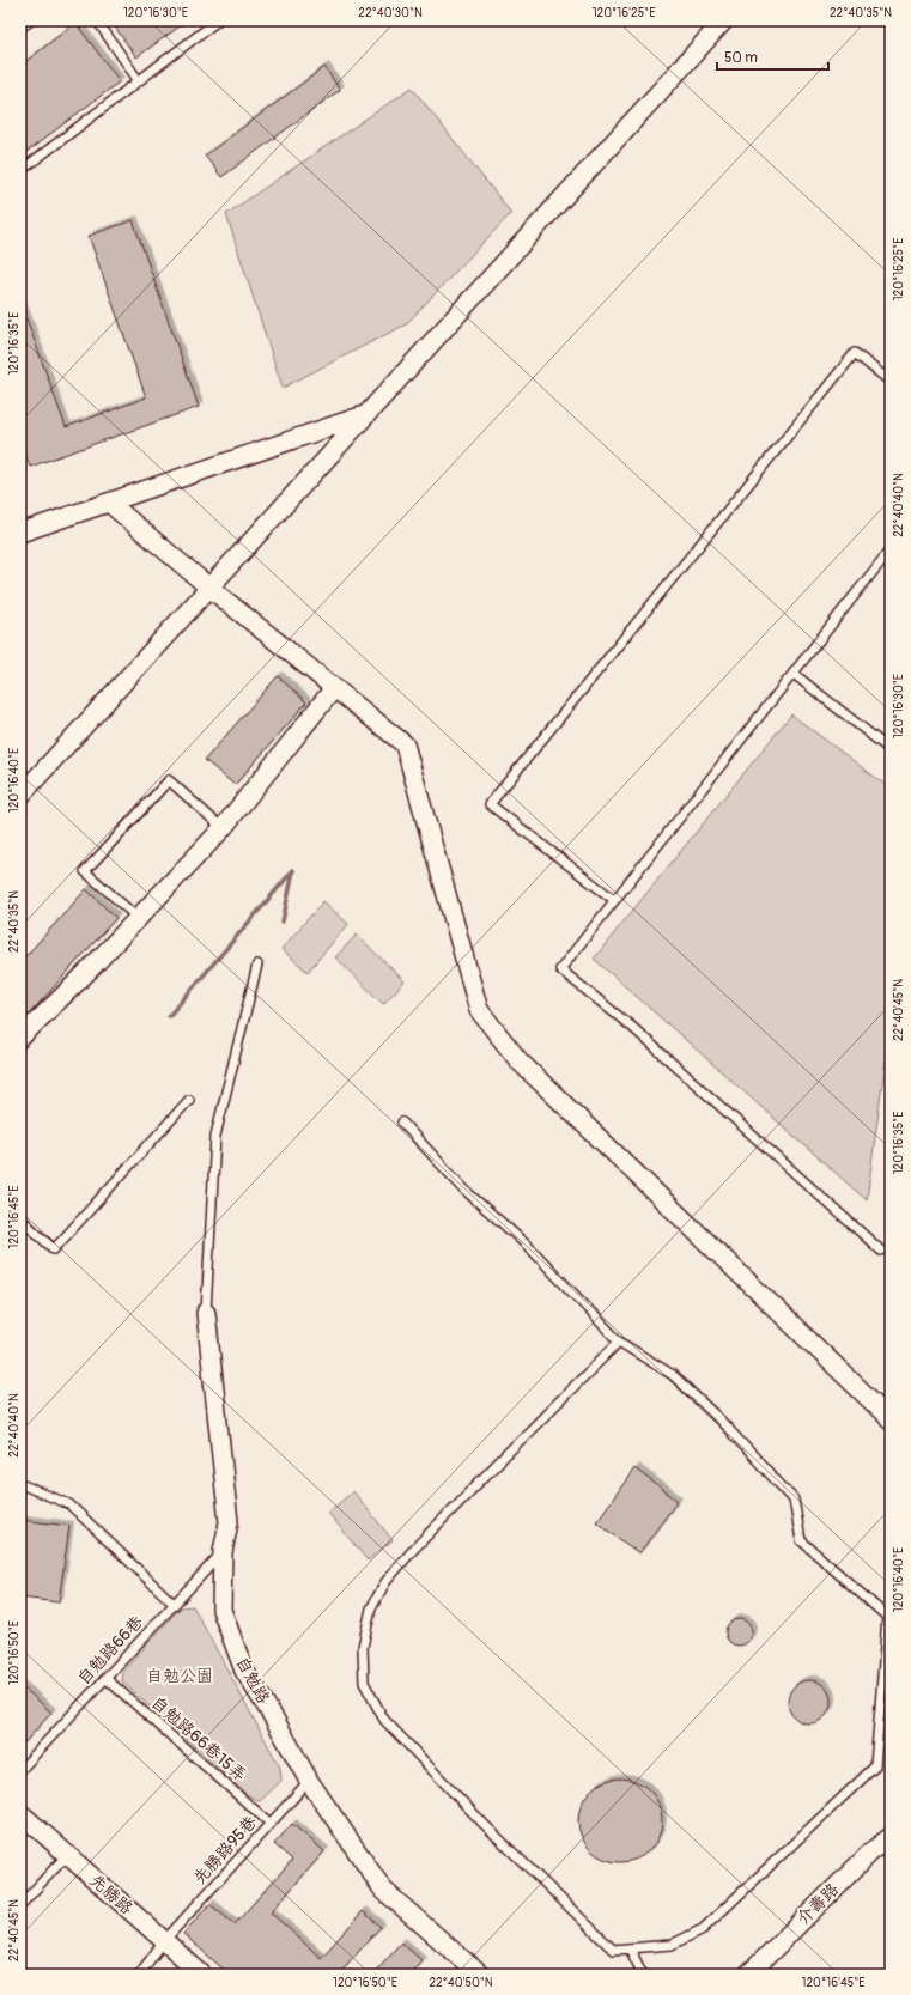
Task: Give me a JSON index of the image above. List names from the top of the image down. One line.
{"streets":{"street":["自勉路","先勝路","介壽路"],"lane":["自勉路66巷","自勉路66巷15弄","先勝路95巷"]},"crossings":[["自勉路66巷","自勉路"],["自勉路66巷","自勉路66巷15弄"],["自勉路","先勝路95巷"],["自勉路66巷15弄","先勝路95巷"],["先勝路95巷","先勝路"]],"parks":["自勉公園"],"scale_bar":"50 m","coordinates":["120°16'30\"E","22°40'30\"N","120°16'25\"E","22°40'35\"N","120°16'35\"E","22°40'40\"N","120°16'40\"E","22°40'45\"N","120°16'45\"E","120°16'50\"E","22°40'50\"N"]}
